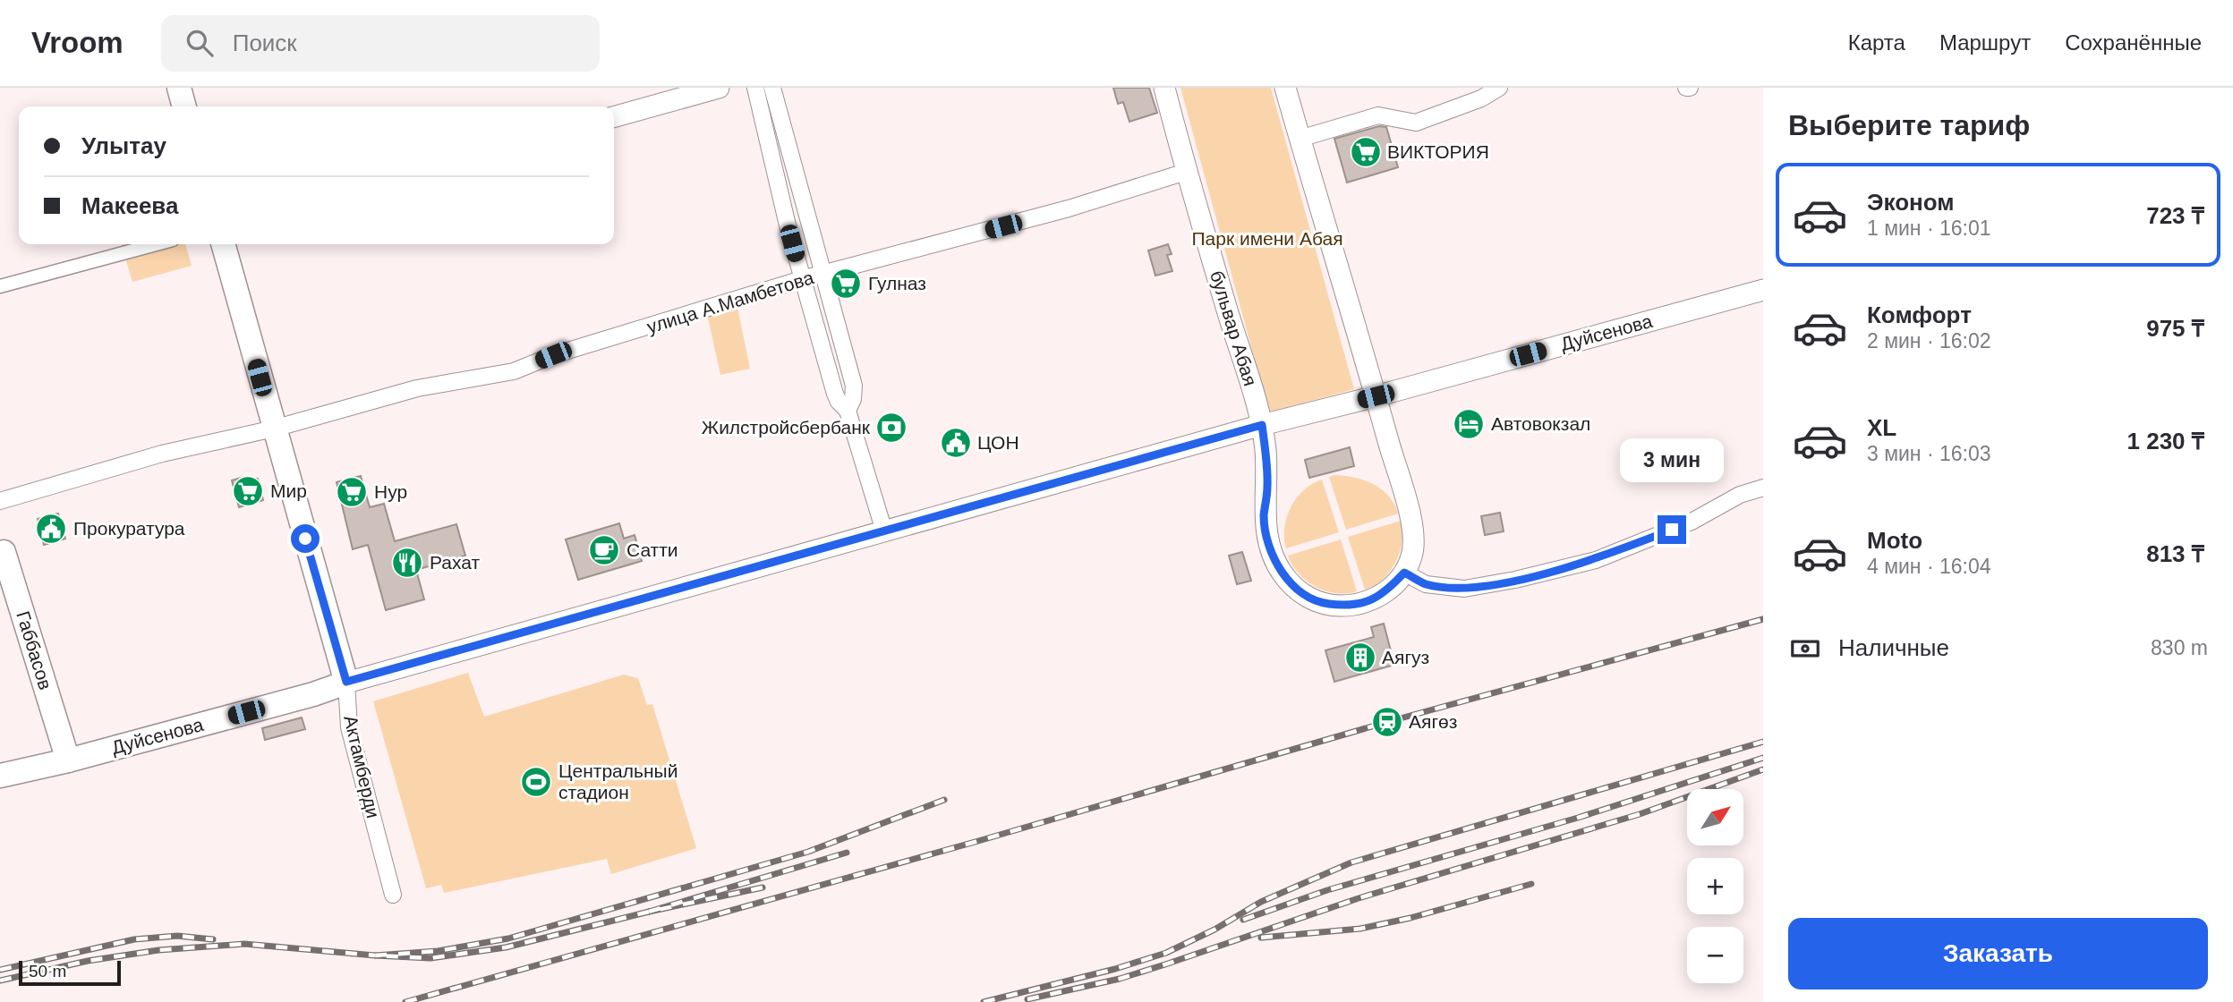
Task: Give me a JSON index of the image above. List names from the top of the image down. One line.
{"streets":{"main road":["Дуйсенова","Габбасов","Актамберди"],"street":["улица А.Мамбетова","бульвар Абая"]},"crossings":[["улица А.Мамбетова","бульвар Абая"],["улица А.Мамбетова","Актамберди"],["бульвар Абая","Дуйсенова"],["Дуйсенова","Габбасов"],["Дуйсенова","Актамберди"]],"parks":["Парк имени Абая"],"places":{"supermarket":["ВИКТОРИЯ","Гулназ","Мир","Нур"],"hotel":["Автовокзал"],"bank":["Жилстройсбербанк"],"public building":["ЦОН","Прокуратура"],"cafe":["Сатти"],"restaurant":["Рахат"],"building":["Аягуз"],"station":["Аягөз"],"sports":["Центральный стадион"]},"scale_bar":"50 m","north":"top right","page":{"header":"Vroom","search":"Поиск","nav":["Карта","Маршрут","Сохранённые"],"heading":"Выберите тариф","banner":["Улытау","Макеева"],"list":[{"name":"Эконом","note":"1 мин · 16:01","value":"723 ₸"},{"name":"Комфорт","note":"2 мин · 16:02","value":"975 ₸"},{"name":"XL","note":"3 мин · 16:03","value":"1 230 ₸"},{"name":"Moto","note":"4 мин · 16:04","value":"813 ₸"}],"bubble":"3 мин","pay":["Наличные","830 m"],"map_buttons":["+","−"],"buttons":"Заказать","scale":"50 m"}}
